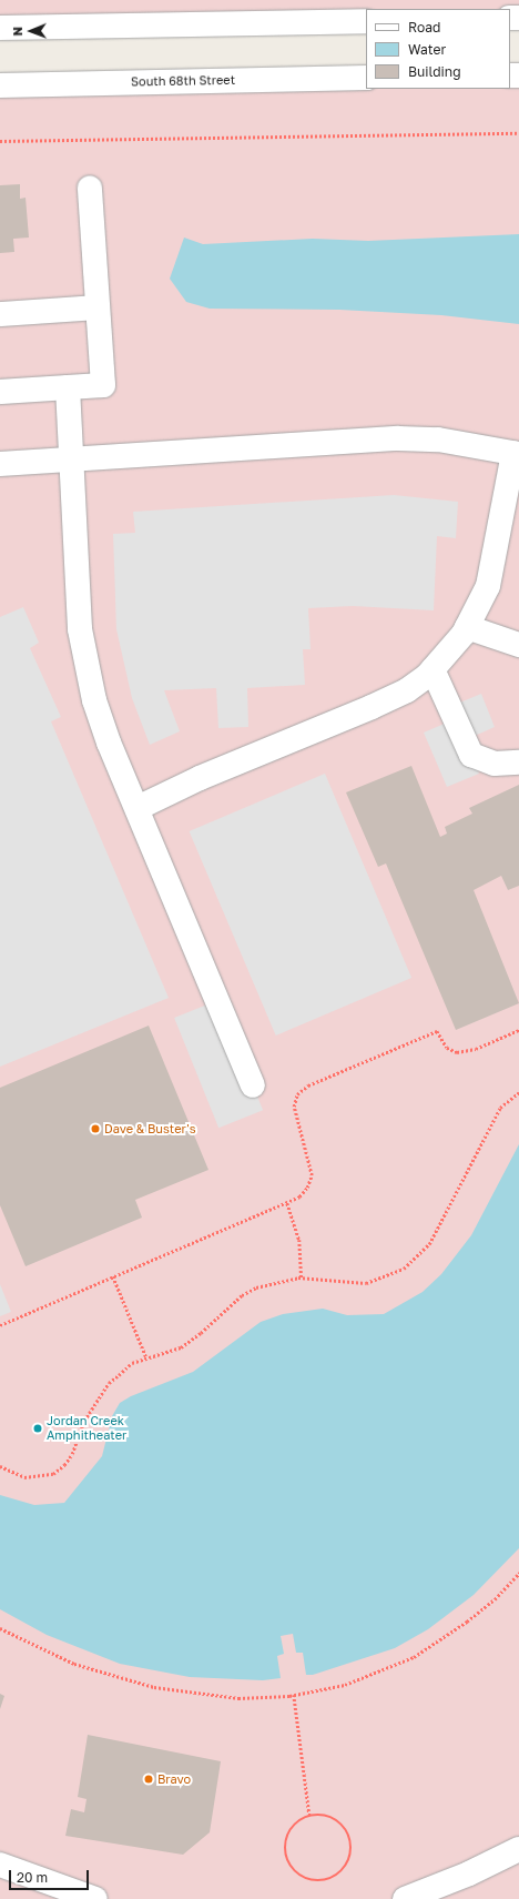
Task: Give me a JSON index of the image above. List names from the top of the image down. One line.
{"streets":{"street":["South 68th Street"]},"places":["Dave & Buster's","Jordan Creek Amphitheater","Bravo"],"legend":["Road","Water","Building"],"scale_bar":"20 m","north":"left"}
